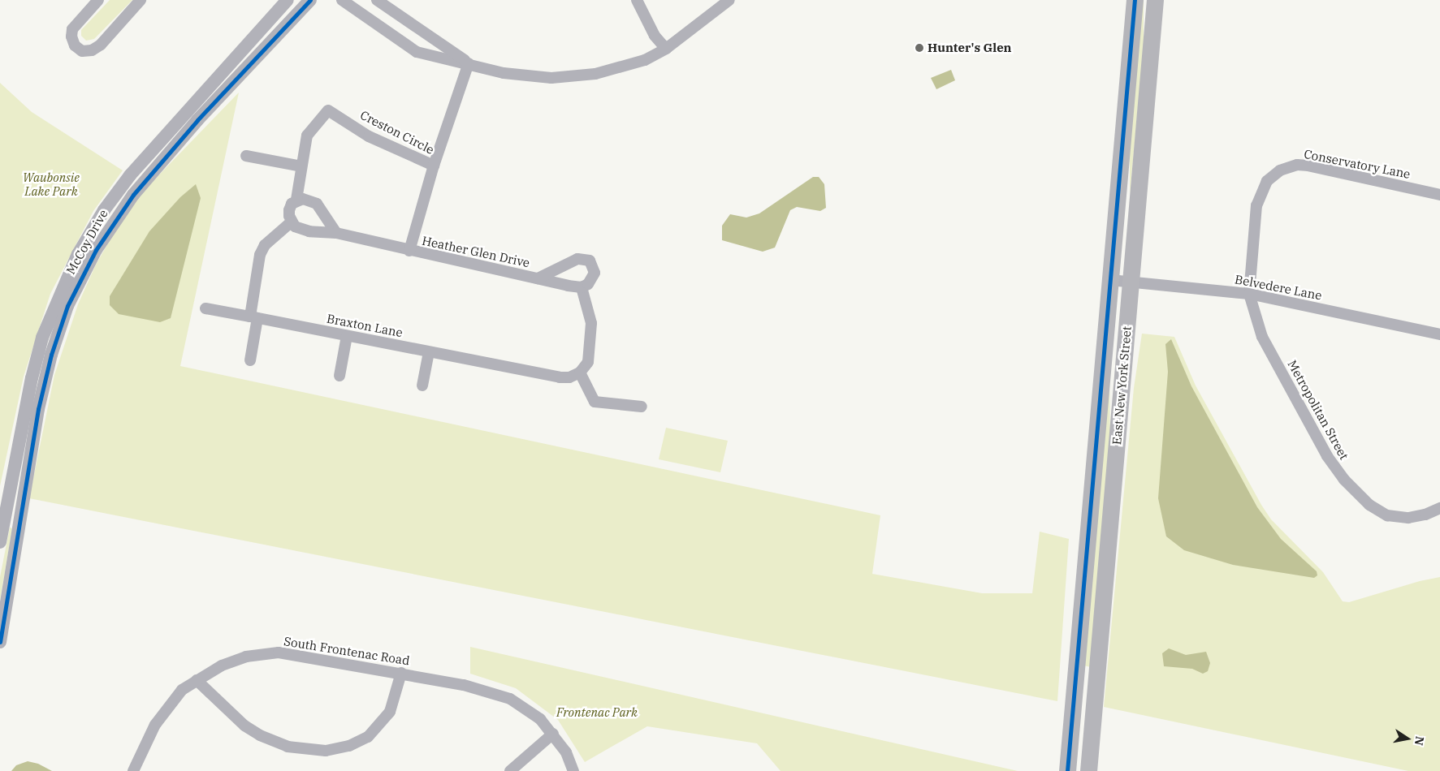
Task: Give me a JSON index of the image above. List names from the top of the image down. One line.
{"streets":{"main road":["East New York Street"],"street":["Creston Circle","Conservatory Lane","McCoy Drive","Heather Glen Drive","Belvedere Lane","Braxton Lane","Metropolitan Street","South Frontenac Road"]},"crossings":[["Creston Circle","Heather Glen Drive"],["Conservatory Lane","Belvedere Lane"],["Conservatory Lane","Metropolitan Street"],["Belvedere Lane","East New York Street"],["Belvedere Lane","Metropolitan Street"]],"parks":["Waubonsie Lake Park","Frontenac Park"],"places":["Hunter's Glen"],"north":"right"}
